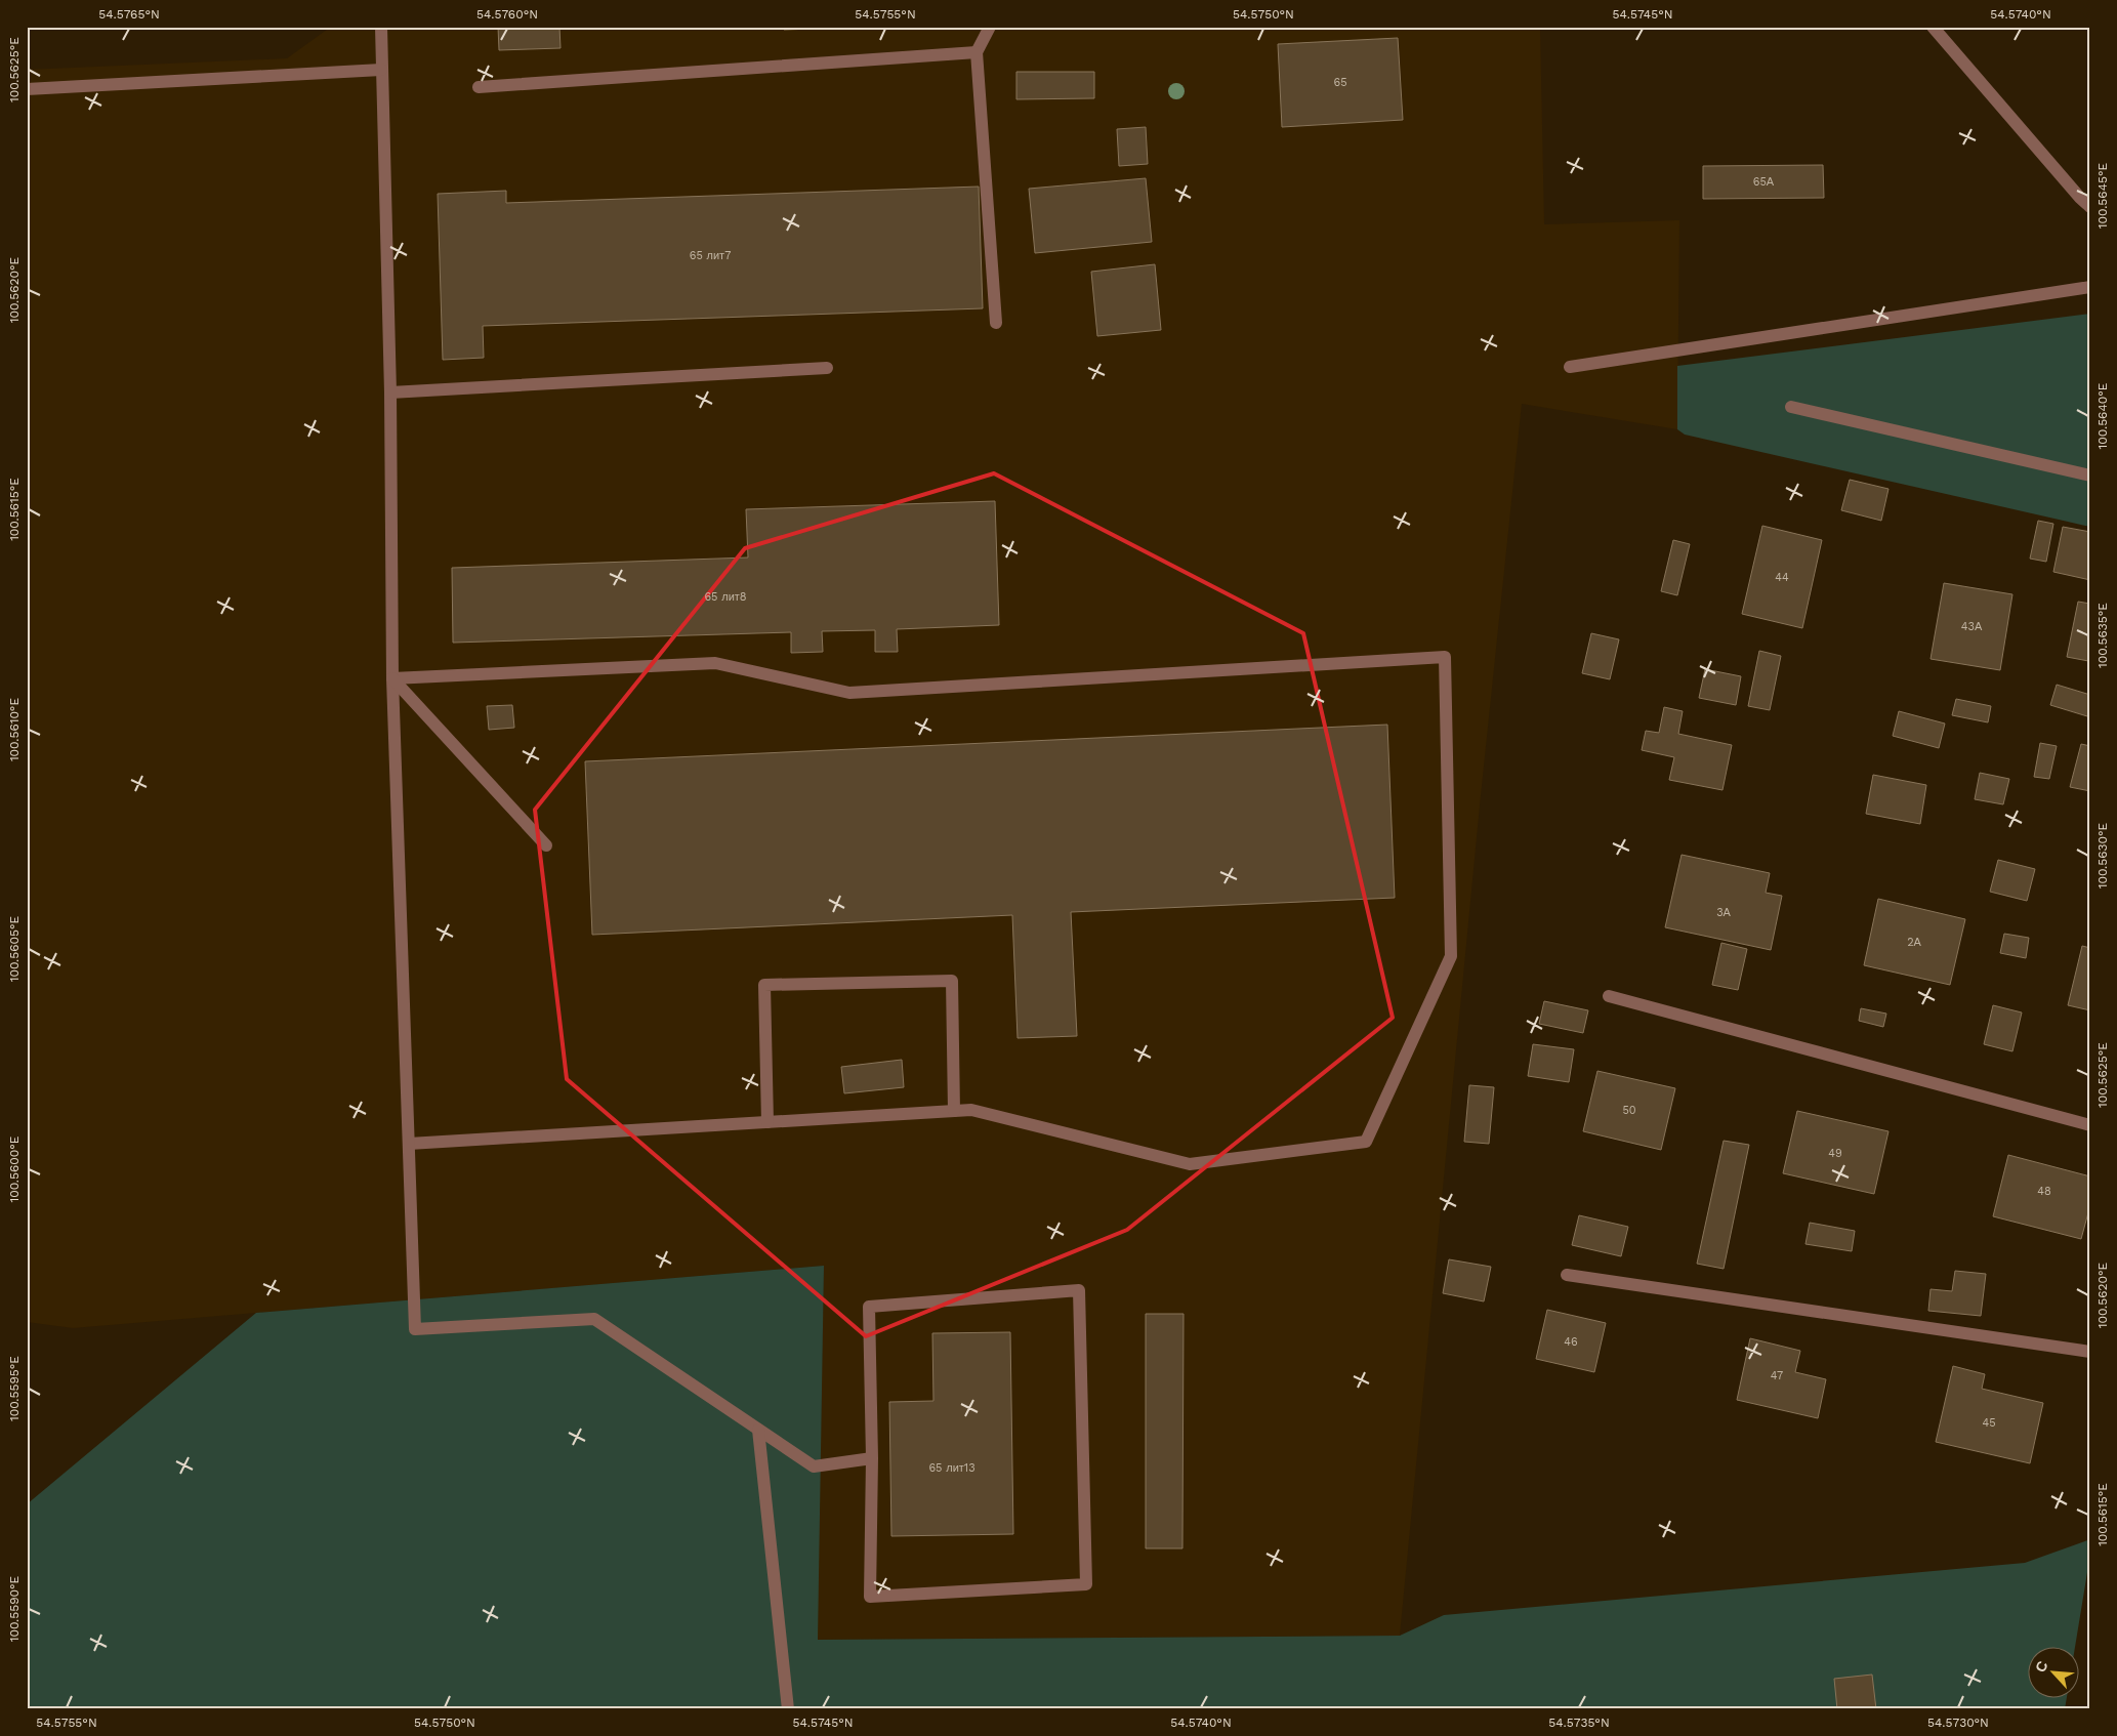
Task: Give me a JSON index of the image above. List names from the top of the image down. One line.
{"house_numbers":["65","65А","65 лит7","44","65 лит8","43А","3А","2А","50","49","48","46","47","45","65 лит13"],"north":"top left","coordinates":["54.5765°N","54.5760°N","54.5755°N","54.5750°N","54.5745°N","54.5740°N","100.5625°E","100.5645°E","100.5620°E","100.5640°E","100.5615°E","100.5635°E","100.5610°E","100.5630°E","100.5605°E","100.5600°E","100.5595°E","100.5590°E","54.5735°N","54.5730°N"]}
